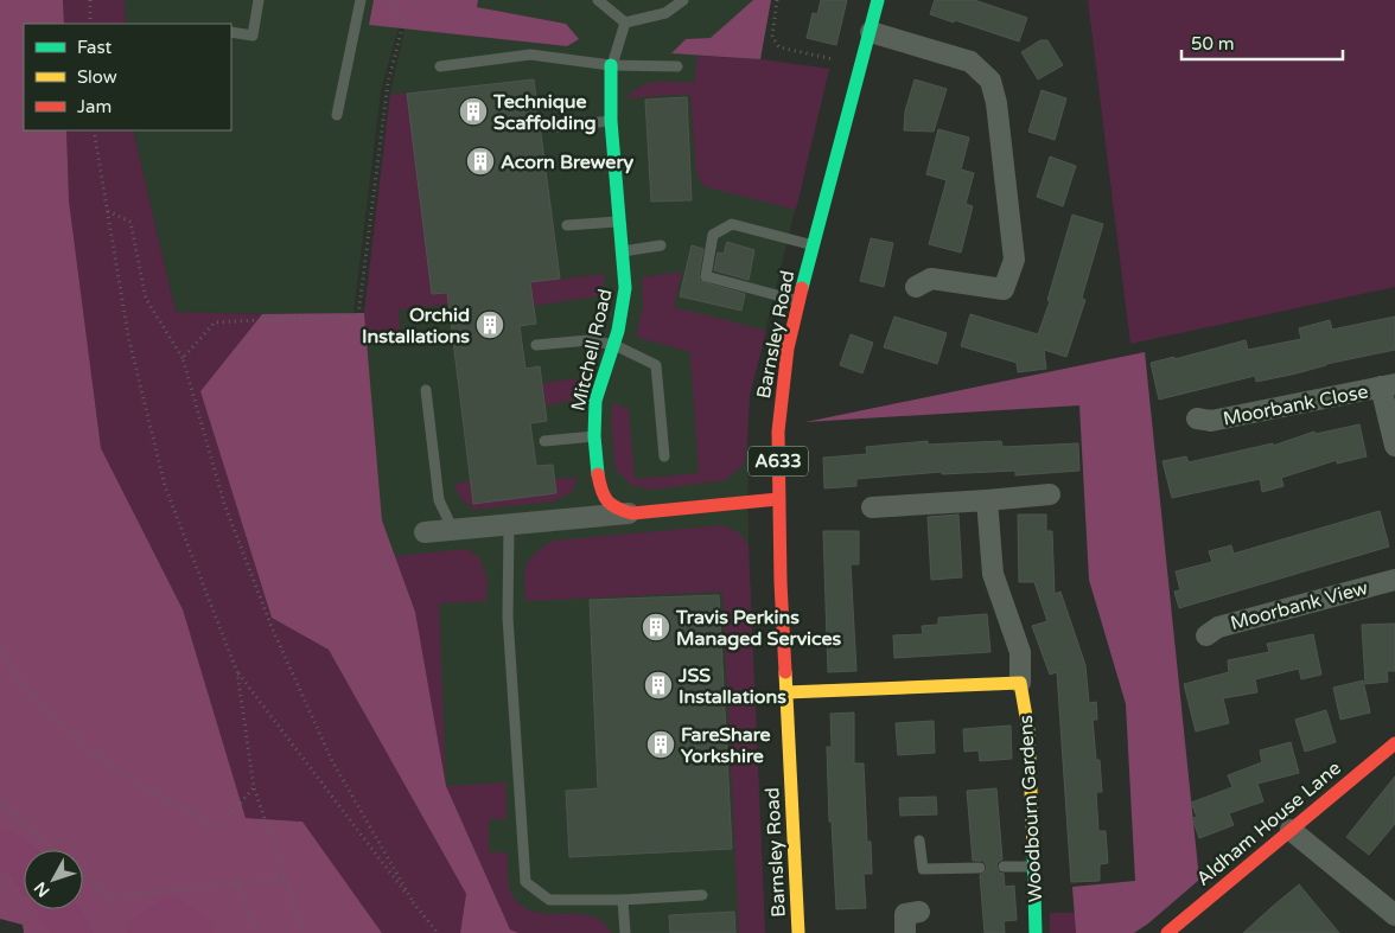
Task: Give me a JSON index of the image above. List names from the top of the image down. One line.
{"streets":{"street":["Barnsley Road","Mitchell Road","Moorbank Close","A633","Moorbank View","Woodbourn Gardens","Aldham House Lane"]},"places":{"building":["Technique Scaffolding","Acorn Brewery","Orchid Installations","Travis Perkins Managed Services","JSS Installations","FareShare Yorkshire"]},"legend":["Fast","Slow","Jam"],"scale_bar":"50 m","north":"bottom left"}
